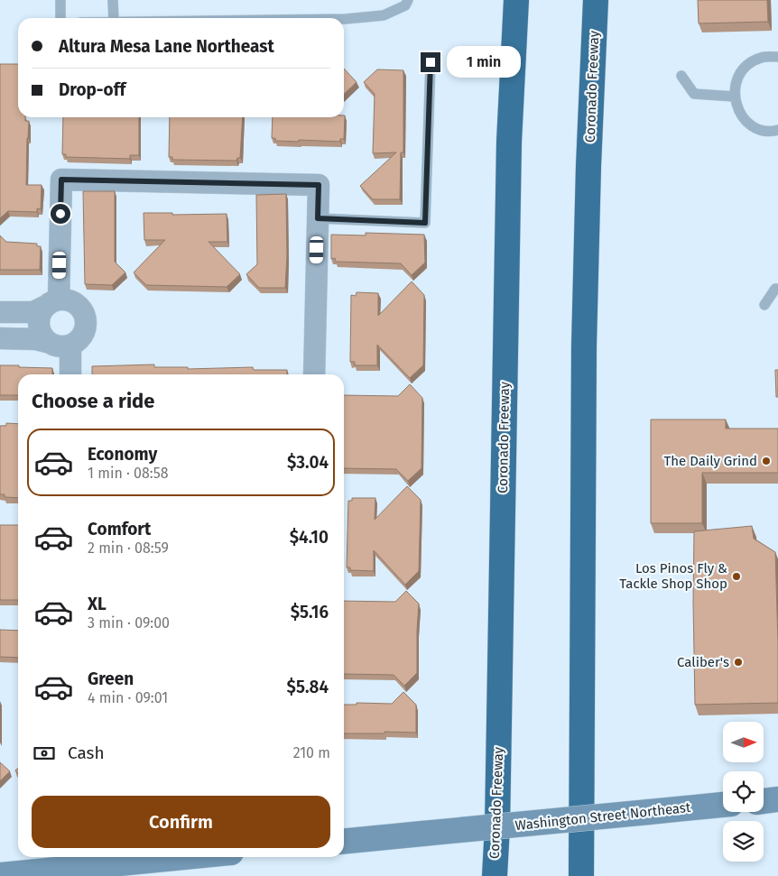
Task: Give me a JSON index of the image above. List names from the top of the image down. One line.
{"streets":{"highway":["Coronado Freeway"],"street":["Washington Street Northeast"]},"places":["The Daily Grind","Los Pinos Fly & Tackle Shop Shop","Caliber's"],"north":"right","page":{"banner":["Altura Mesa Lane Northeast","Drop-off"],"bubble":"1 min","heading":"Choose a ride","list":[{"name":"Economy","note":"1 min · 08:58","value":"$3.04"},{"name":"Comfort","note":"2 min · 08:59","value":"$4.10"},{"name":"XL","note":"3 min · 09:00","value":"$5.16"},{"name":"Green","note":"4 min · 09:01","value":"$5.84"}],"pay":["Cash","210 m"],"buttons":"Confirm"}}
